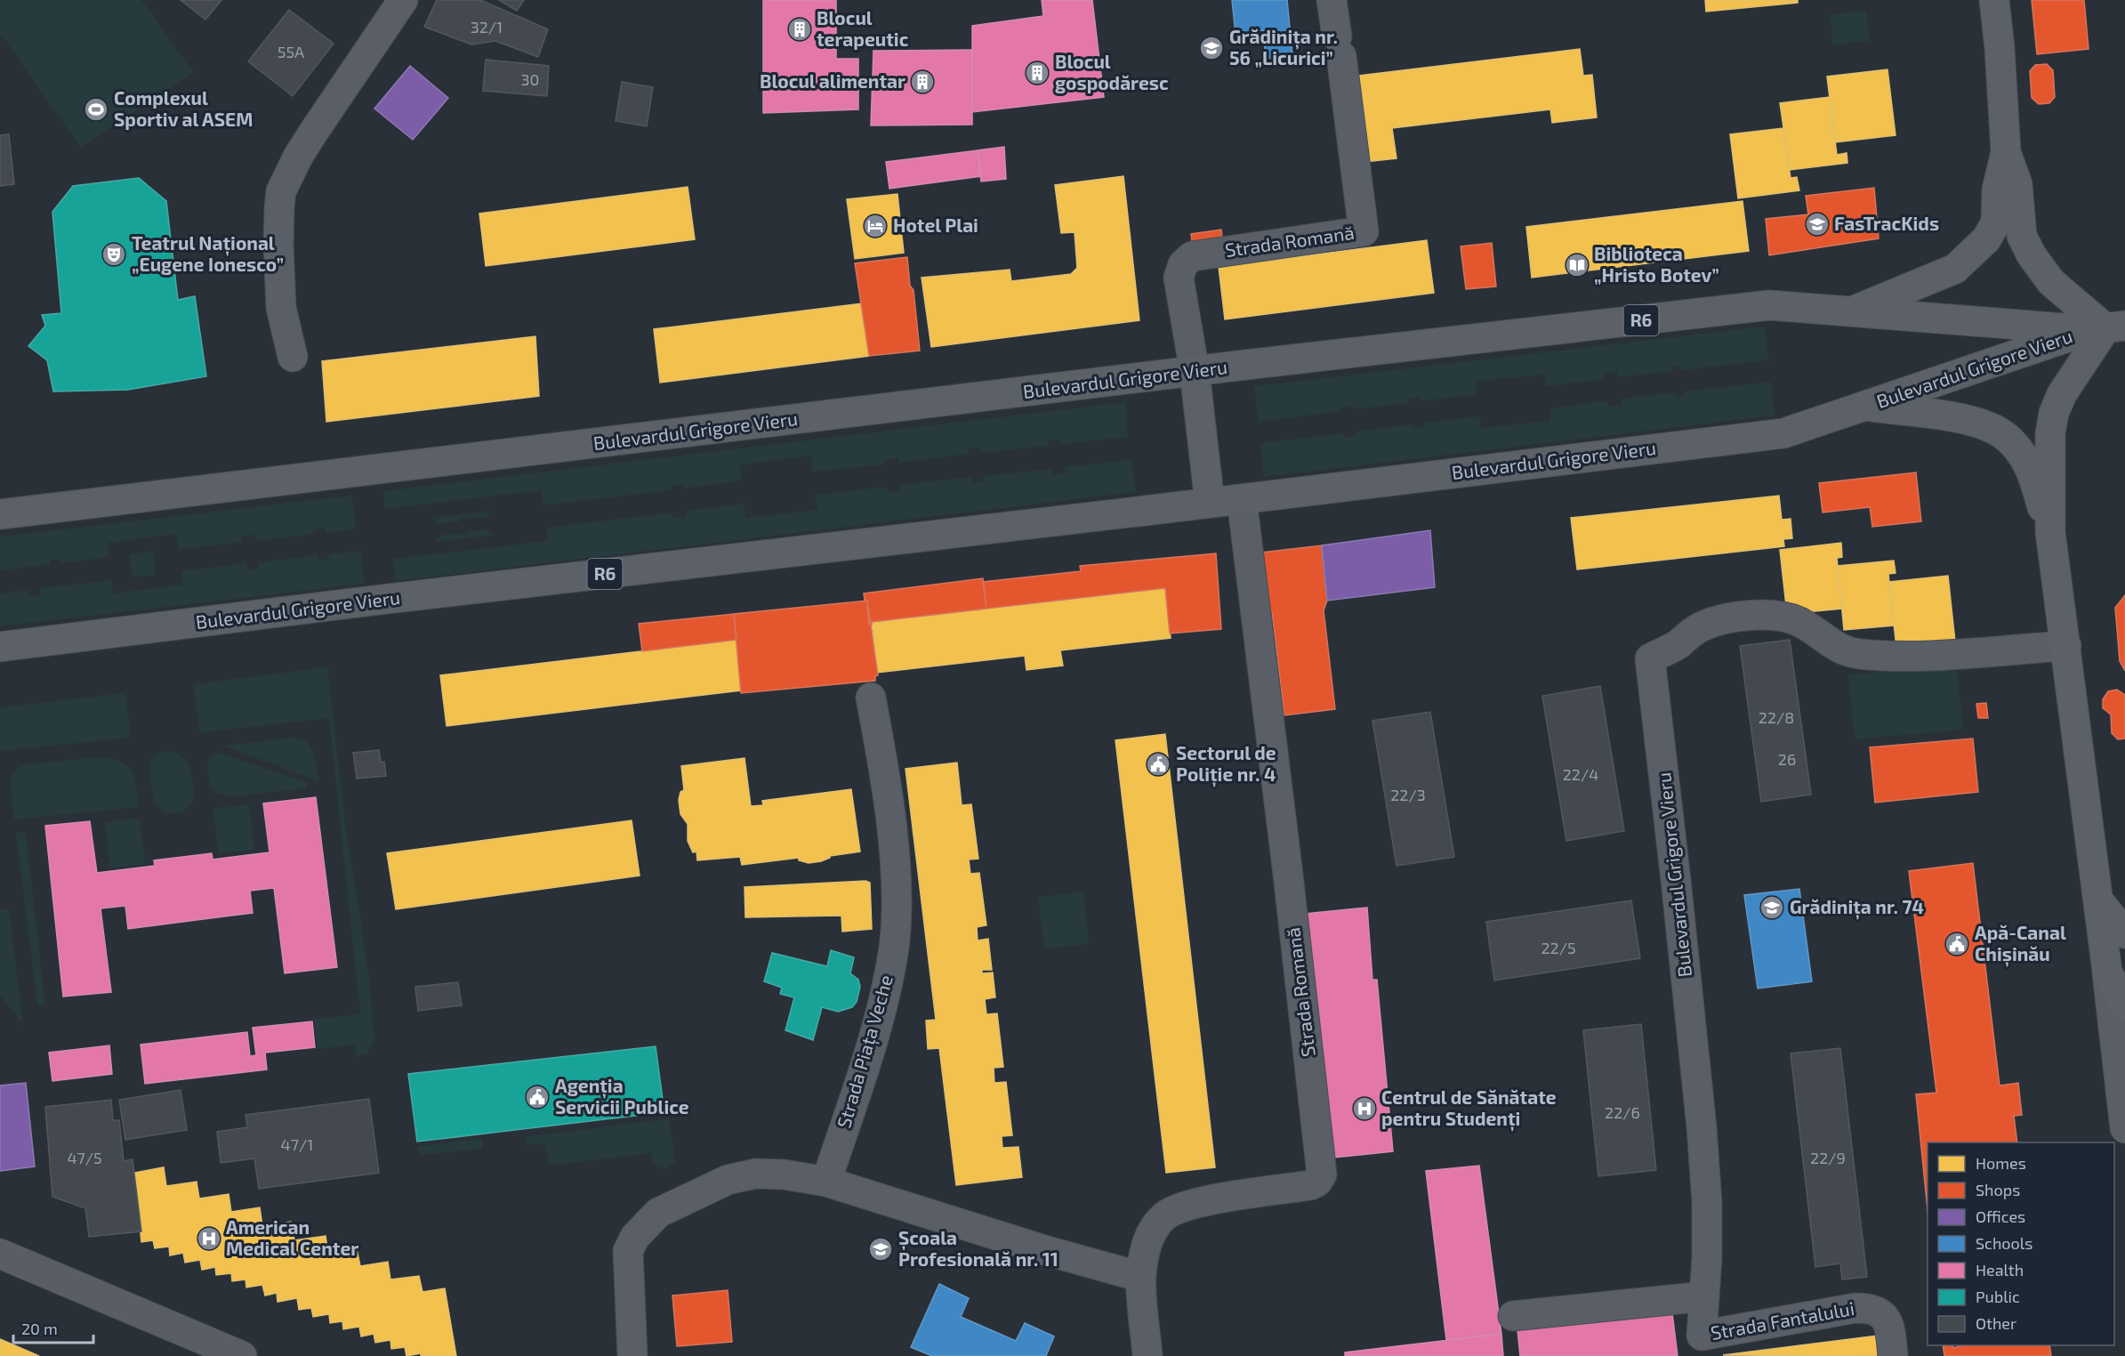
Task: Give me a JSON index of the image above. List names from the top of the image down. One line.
{"streets":{"main road":["R6","Bulevardul Grigore Vieru"],"street":["Strada Romană","Strada Piața Veche","Strada Fantalului"]},"crossings":[["Strada Romană","Bulevardul Grigore Vieru"],["Bulevardul Grigore Vieru","Strada Fantalului"]],"places":{"building":["Blocul terapeutic","Blocul gospodăresc","Blocul alimentar"],"school or university":["Grădinița nr. 56 „Licurici”","FasTracKids","Grădinița nr. 74","Școala Profesională nr. 11"],"sports":["Complexul Sportiv al ASEM"],"hotel":["Hotel Plai"],"theatre":["Teatrul Național „Eugene Ionesco”"],"library":["Biblioteca „Hristo Botev”"],"public building":["Sectorul de Poliție nr. 4","Apă-Canal Chișinău","Agenția Servicii Publice"],"hospital":["Centrul de Sănătate pentru Studenți","American Medical Center"]},"house_numbers":["32/1","55A","30","22/8","26","22/4","22/3","22/5","22/6","47/1","47/5","22/9"],"legend":["Homes","Shops","Offices","Schools","Health","Public","Other"],"scale_bar":"20 m"}
